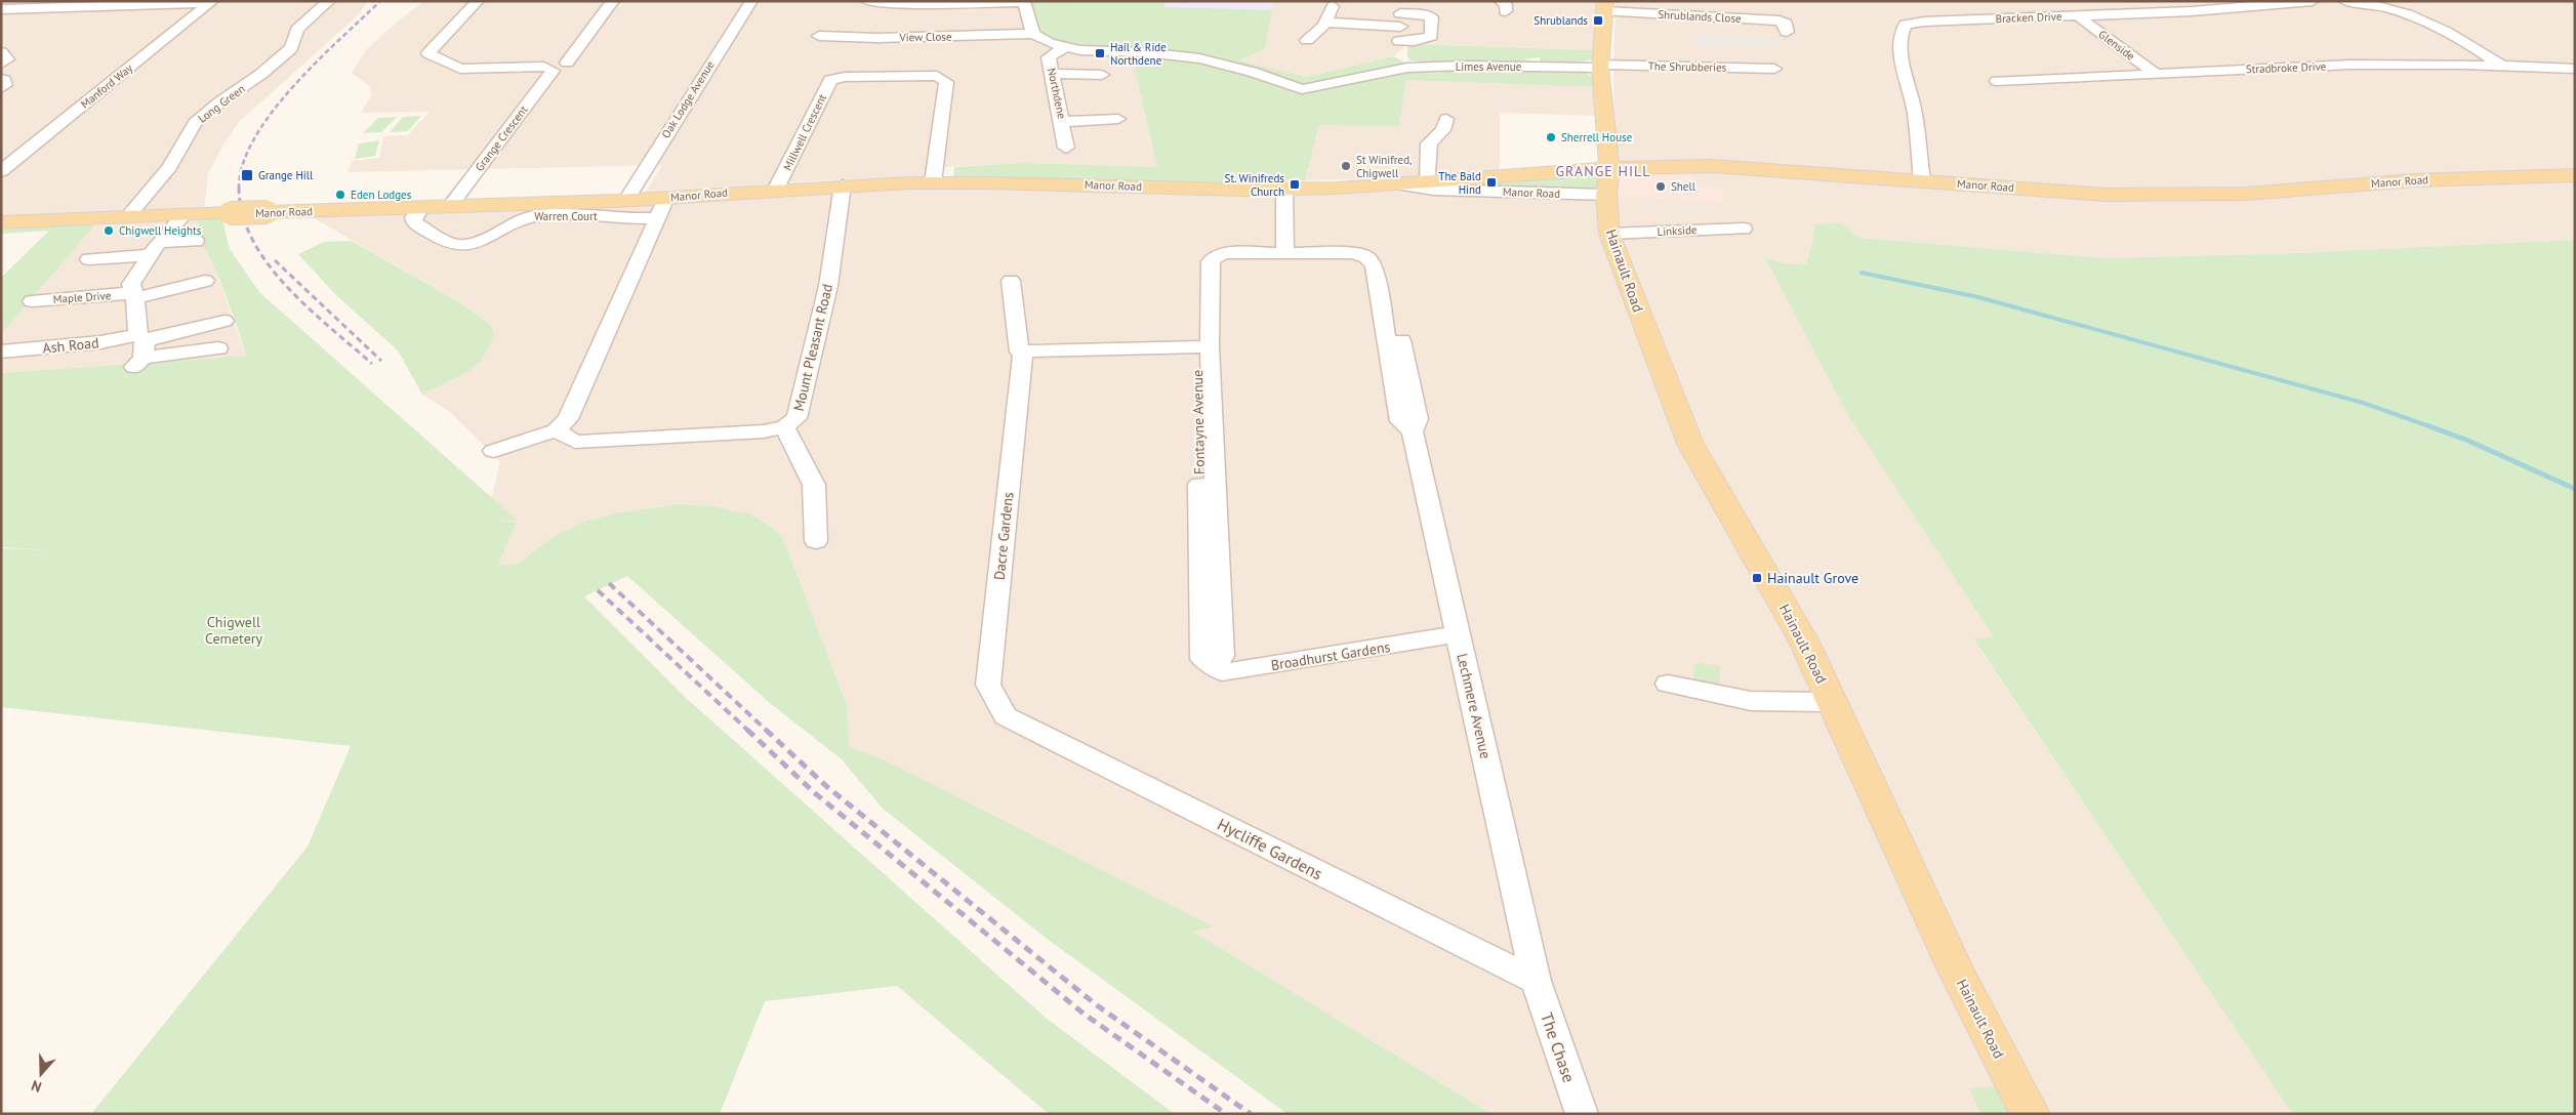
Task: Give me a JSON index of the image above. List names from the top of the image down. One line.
{"streets":{"main road":["Manor Road","Hainault Road"],"street":["Shrublands Close","Bracken Drive","View Close","Glenside","Limes Avenue","The Shrubberies","Stradbroke Drive","Manford Way","Northdene","Oak Lodge Avenue","Long Green","Millwell Crescent","Grange Crescent","Warren Court","Linkside","Maple Drive","Ash Road","Mount Pleasant Road","Fontayne Avenue","Dacre Gardens","Broadhurst Gardens","Lechmere Avenue","Hycliffe Gardens","The Chase"]},"crossings":[["Shrublands Close","Hainault Road"],["Bracken Drive","Glenside"],["Bracken Drive","Manor Road"],["View Close","Limes Avenue"],["Glenside","Stradbroke Drive"],["Limes Avenue","The Shrubberies"],["Limes Avenue","Northdene"],["Limes Avenue","Hainault Road"],["The Shrubberies","Hainault Road"],["Oak Lodge Avenue","Manor Road"],["Long Green","Manor Road"],["Millwell Crescent","Manor Road"],["Grange Crescent","Manor Road"],["Manor Road","Warren Court"],["Manor Road","Hainault Road"],["Manor Road","Mount Pleasant Road"],["Linkside","Hainault Road"],["Fontayne Avenue","Broadhurst Gardens"],["Fontayne Avenue","Lechmere Avenue"],["Dacre Gardens","Hycliffe Gardens"],["Broadhurst Gardens","Lechmere Avenue"],["Lechmere Avenue","Hycliffe Gardens"],["Lechmere Avenue","The Chase"],["Hycliffe Gardens","The Chase"]],"districts":["GRANGE HILL"],"parks":["Chigwell Cemetery"],"places":{"transit":["Shrublands","Hail & Ride Northdene","Grange Hill","The Bald Hind","St. Winifreds Church","Hainault Grove"],"other":["Sherrell House","St Winifred, Chigwell","Shell","Eden Lodges","Chigwell Heights"]},"north":"bottom"}
